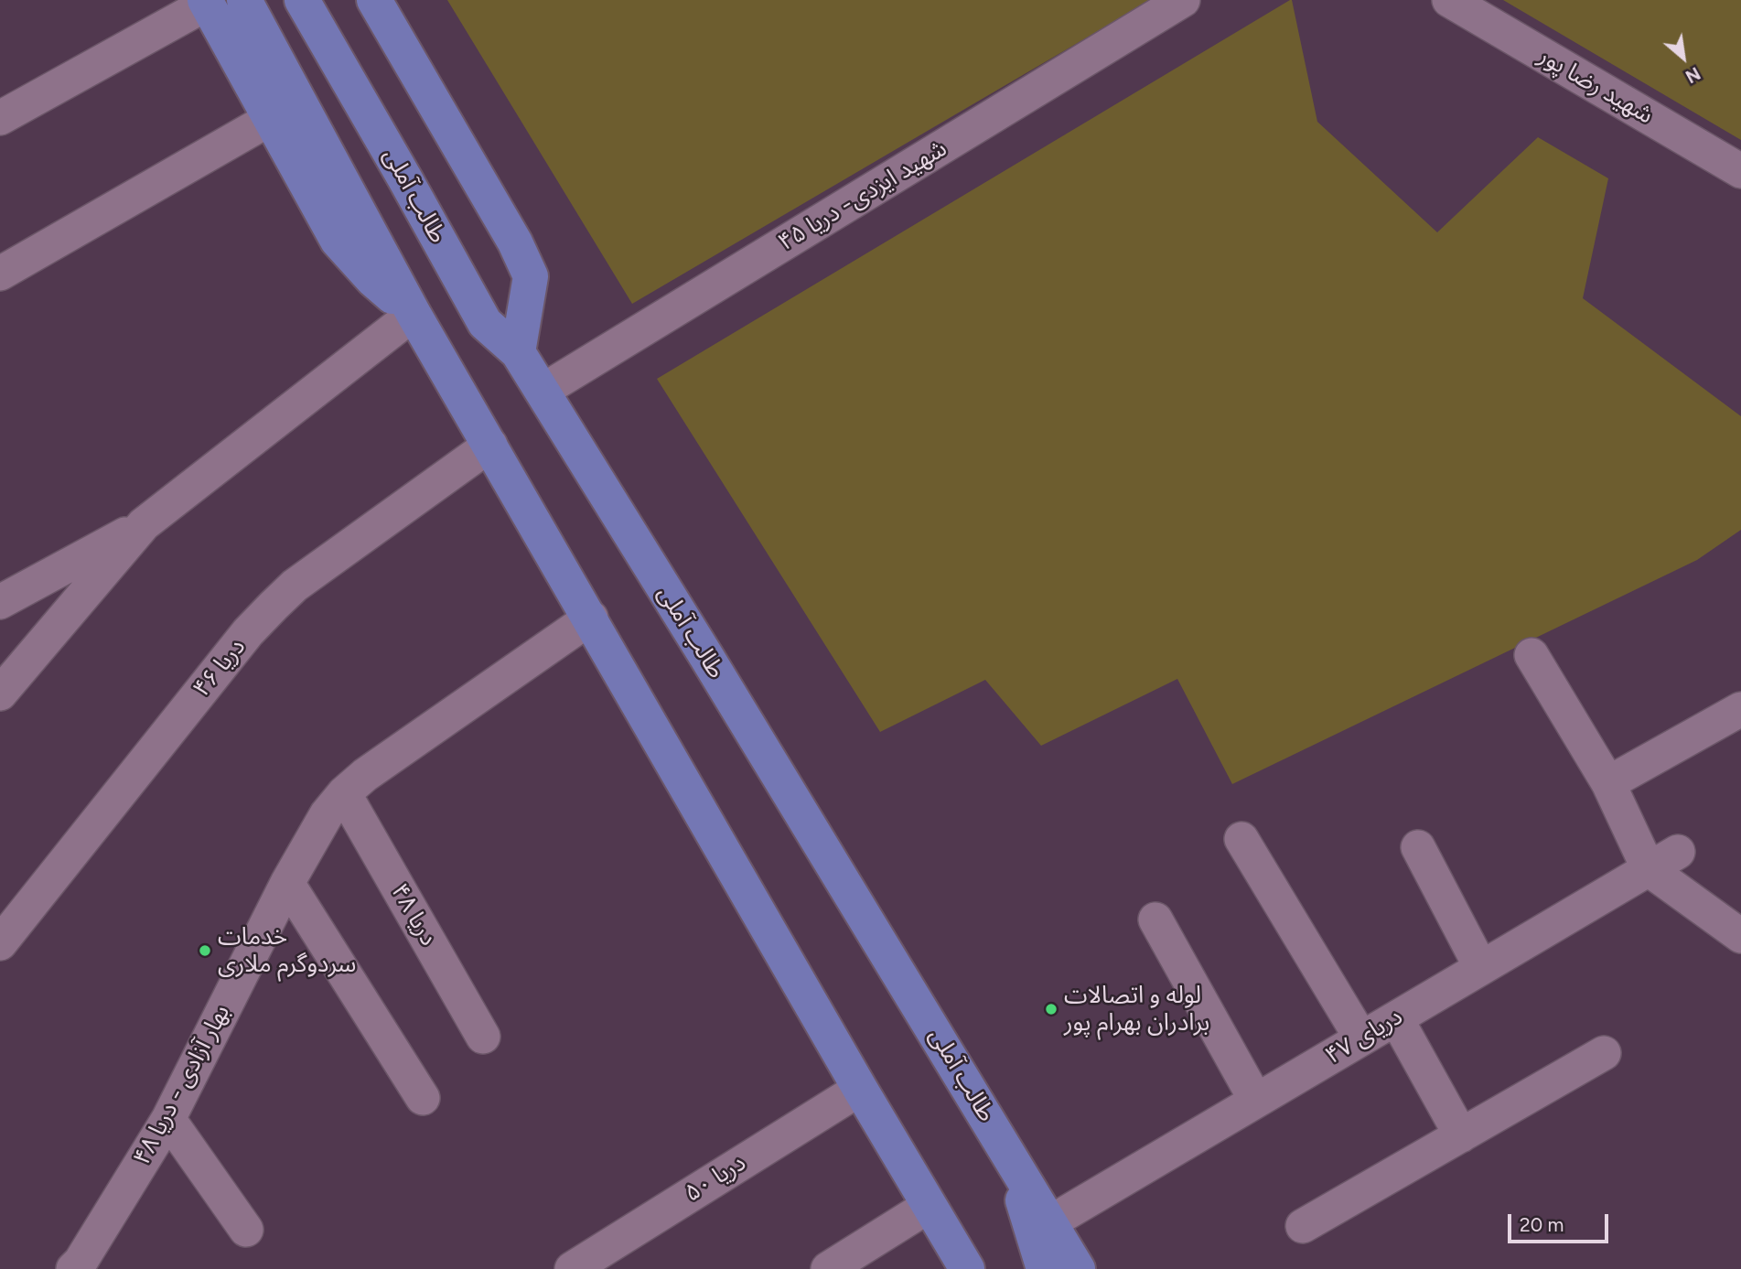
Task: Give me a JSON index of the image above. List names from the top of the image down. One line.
{"streets":{"main road":["طالب آملی"],"street":["شهید رضا پور","شهید ایزدی- دریا ۴۵","دریا ۴۶","دریا ۴۸","دریای ۴۷","بهار آزادی - دریا ۴۸","دریا ۵۰"]},"crossings":[["طالب آملی","شهید ایزدی- دریا ۴۵"],["طالب آملی","دریای ۴۷"],["دریا ۴۸","بهار آزادی - دریا ۴۸"]],"places":["خدمات سردوگرم ملاری","لوله و اتصالات برادران بهرام پور"],"scale_bar":"20 m","north":"bottom right"}
